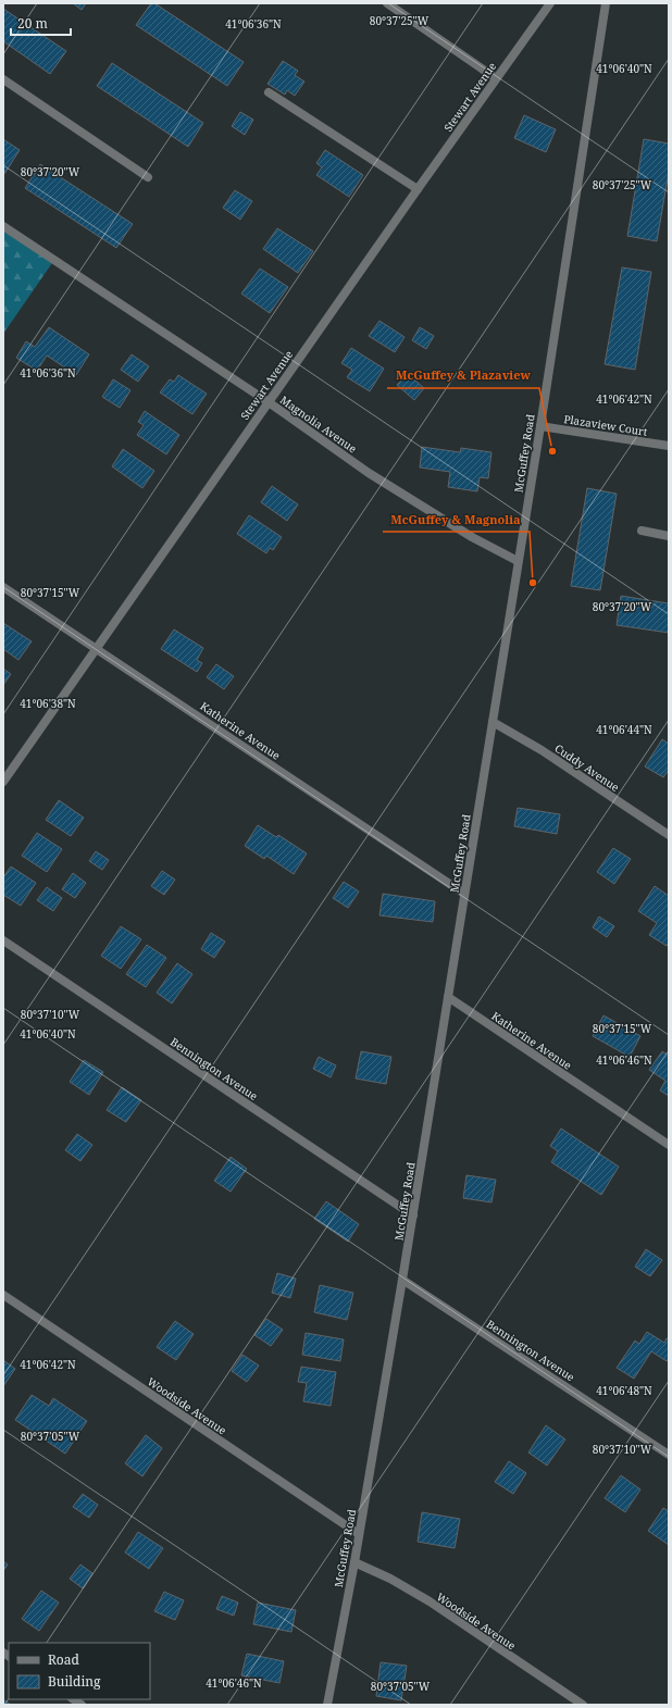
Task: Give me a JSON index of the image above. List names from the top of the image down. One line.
{"streets":{"street":["Stewart Avenue","Magnolia Avenue","Plazaview Court","McGuffey Road","Katherine Avenue","Cuddy Avenue","Bennington Avenue","Woodside Avenue"]},"crossings":[["Stewart Avenue","Magnolia Avenue"],["Stewart Avenue","Katherine Avenue"],["Magnolia Avenue","McGuffey Road"],["Plazaview Court","McGuffey Road"],["McGuffey Road","Katherine Avenue"],["McGuffey Road","Cuddy Avenue"],["McGuffey Road","Bennington Avenue"],["McGuffey Road","Woodside Avenue"]],"places":["McGuffey & Plazaview","McGuffey & Magnolia"],"legend":["Road","Building"],"scale_bar":"20 m","coordinates":["80°37'25\"W","41°06'36\"N","41°06'40\"N","80°37'20\"W","41°06'42\"N","80°37'15\"W","41°06'38\"N","41°06'44\"N","80°37'10\"W","41°06'46\"N","41°06'48\"N","80°37'05\"W"]}
